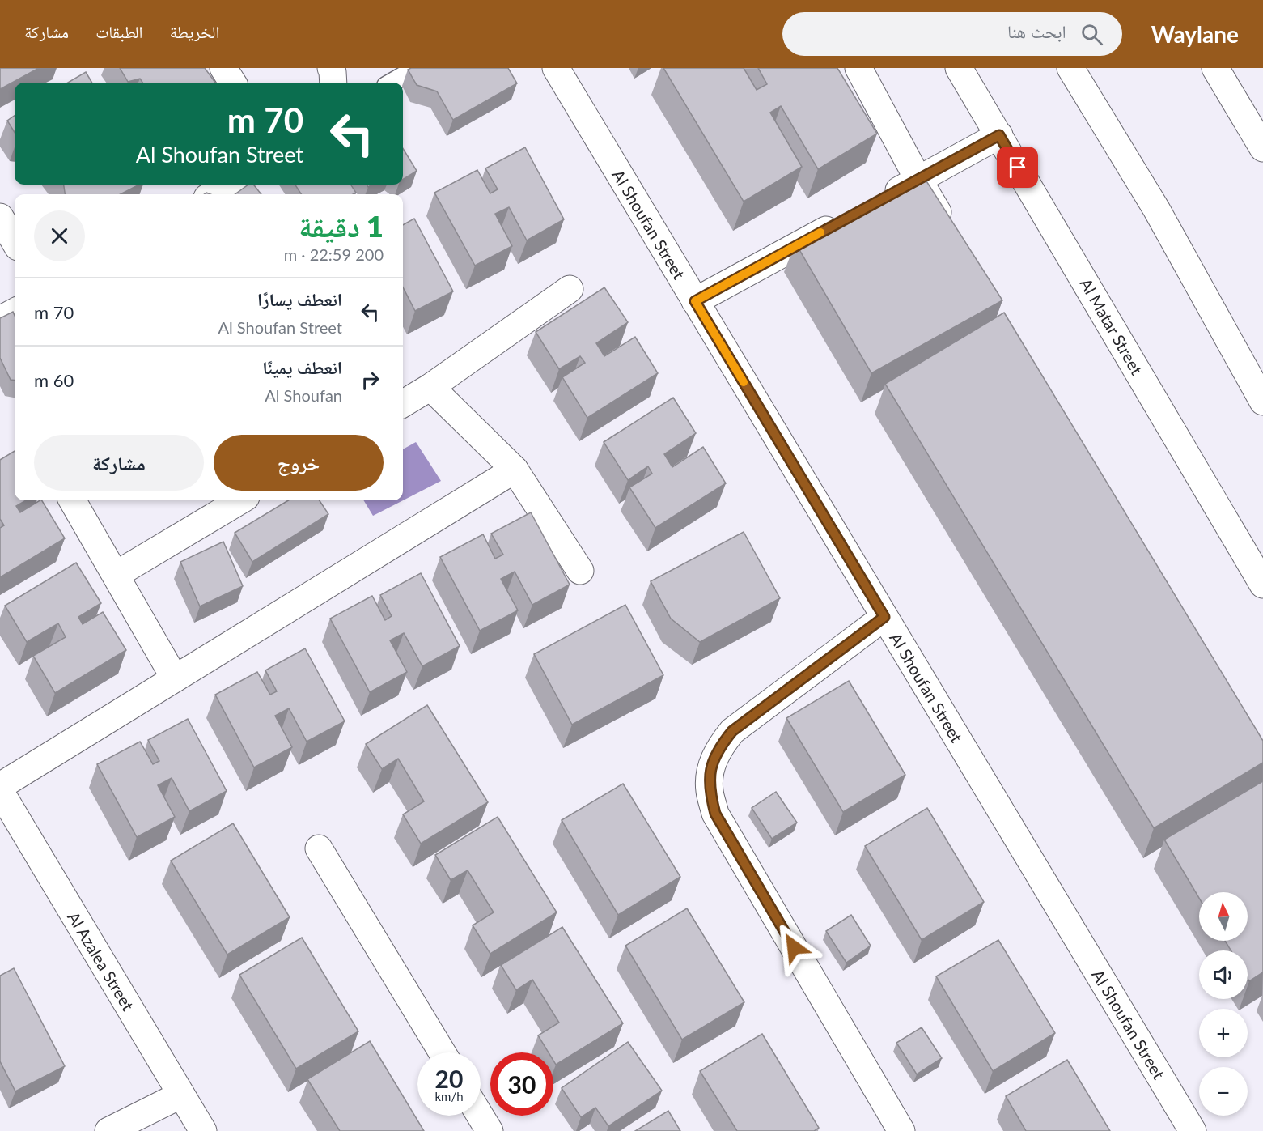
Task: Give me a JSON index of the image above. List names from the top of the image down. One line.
{"streets":{"main road":["Al Shoufan Street","Al Matar Street","Al Azalea Street"]},"north":"top","page":{"header":"Waylane","search":"ابحث هنا","nav":["الخريطة","الطبقات","مشاركة"],"turn":["70 m","Al Shoufan Street"],"heading":["1 دقيقة","200 m · 22:59"],"list":[{"name":"انعطف يسارًا","note":"Al Shoufan Street","value":"70 m"},{"name":"انعطف يمينًا","note":"Al Shoufan","value":"60 m"}],"buttons":["خروج","مشاركة"],"map_buttons":["+","−"],"speed":"20 km/h","limit":"30"}}
